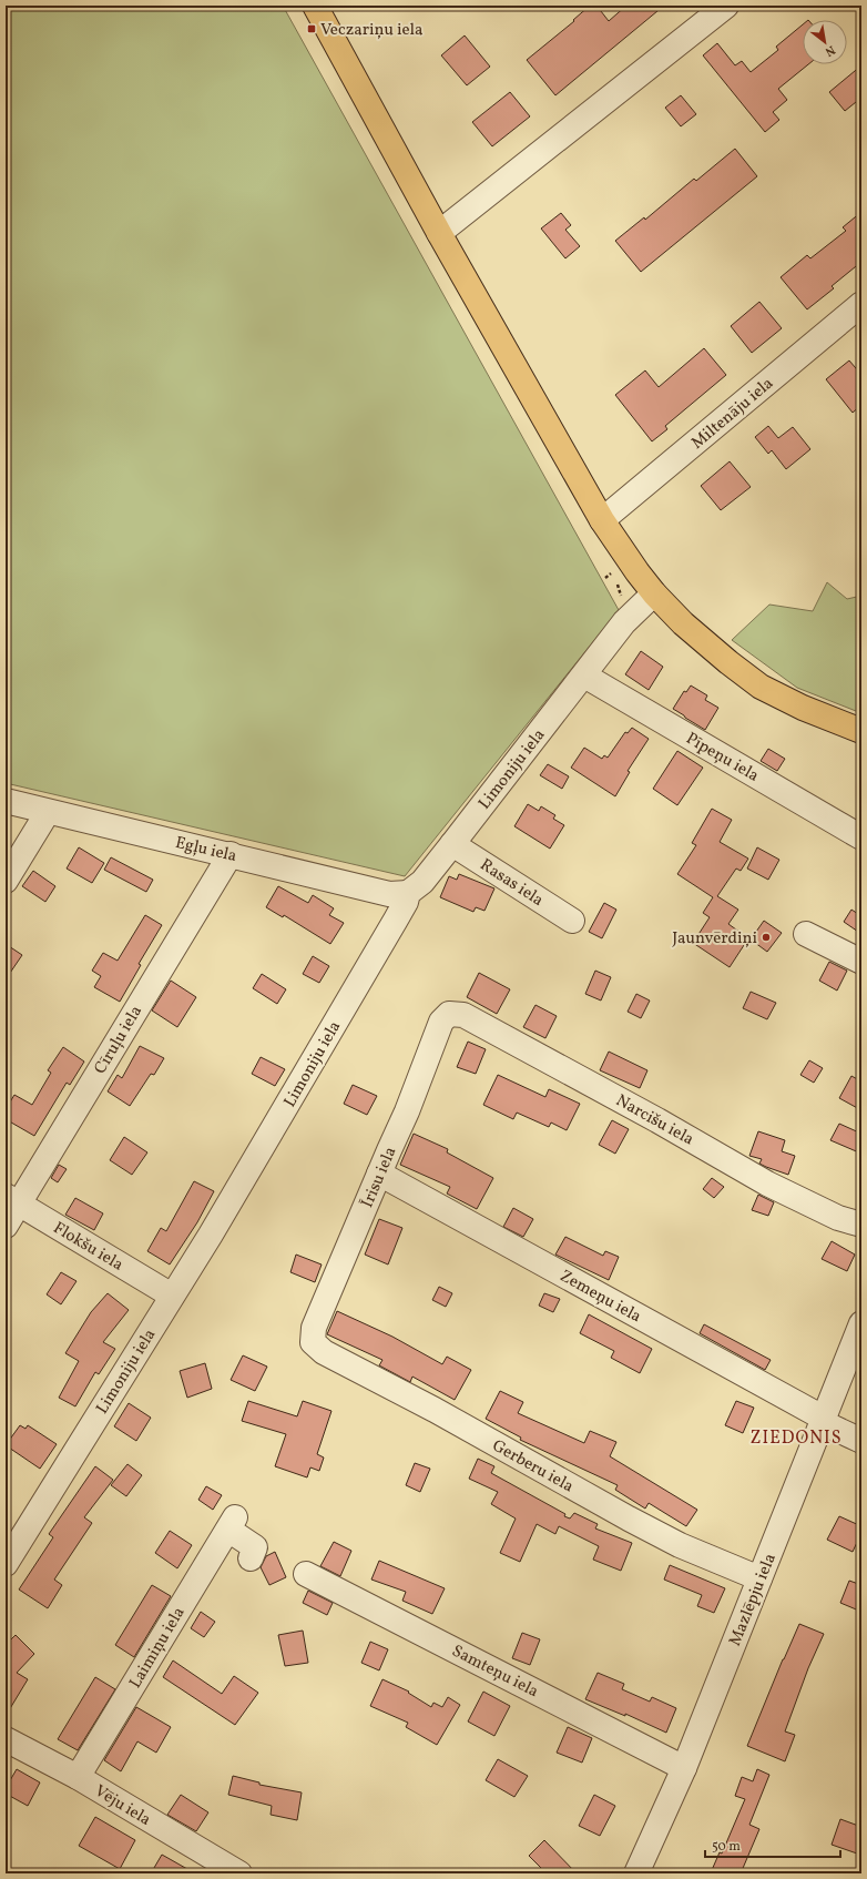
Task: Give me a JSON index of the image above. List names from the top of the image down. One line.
{"streets":{"street":["Miltenāju iela","Pīpeņu iela","Limoniju iela","Egļu iela","Rasas iela","Cīruļu iela","Narcišu iela","Īrisu iela","Flokšu iela","Zemeņu iela","Gerberu iela","Mazlēpju iela","Laimiņu iela","Samteņu iela","Vēju iela"]},"crossings":[["Pīpeņu iela","Limoniju iela"],["Limoniju iela","Egļu iela"],["Limoniju iela","Rasas iela"],["Limoniju iela","Flokšu iela"],["Egļu iela","Cīruļu iela"],["Cīruļu iela","Flokšu iela"],["Narcišu iela","Īrisu iela"],["Īrisu iela","Zemeņu iela"],["Īrisu iela","Gerberu iela"],["Zemeņu iela","Mazlēpju iela"],["Gerberu iela","Mazlēpju iela"],["Mazlēpju iela","Samteņu iela"],["Laimiņu iela","Vēju iela"]],"districts":["ZIEDONIS"],"places":{"transit":["Veczariņu iela"],"other":["Jaunvērdiņi"]},"scale_bar":"50 m","north":"bottom right"}
